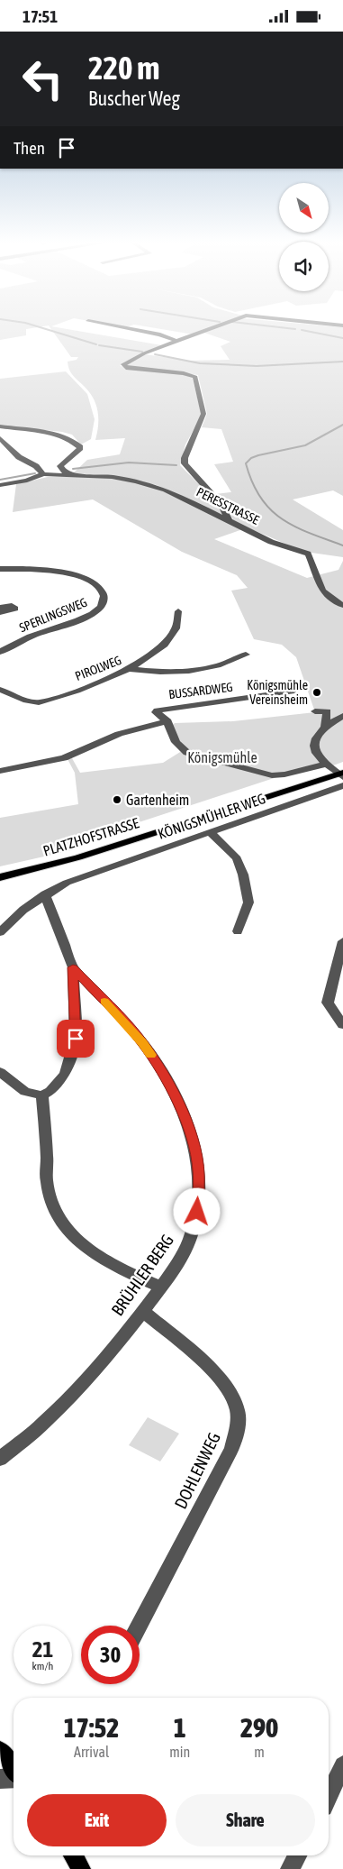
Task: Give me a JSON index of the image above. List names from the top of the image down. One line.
{"streets":{"main road":["PLATZHOFSTRASSE"],"street":["PERESSTRASSE","SPERLINGSWEG","PIROLWEG","BUSSARDWEG","KÖNIGSMÜHLER WEG","BRÜHLER BERG","DOHLENWEG"]},"crossings":[["BRÜHLER BERG","DOHLENWEG"]],"parks":["Königsmühle"],"places":["Königsmühle Vereinsheim","Gartenheim"],"north":"bottom right","page":{"status":"17:51","turn":["220 m","Buscher Weg"],"then":"Then","speed":"21 km/h","limit":"30","eta":["17:52","Arrival","1","min","290","m"],"buttons":["Exit","Share"]}}
